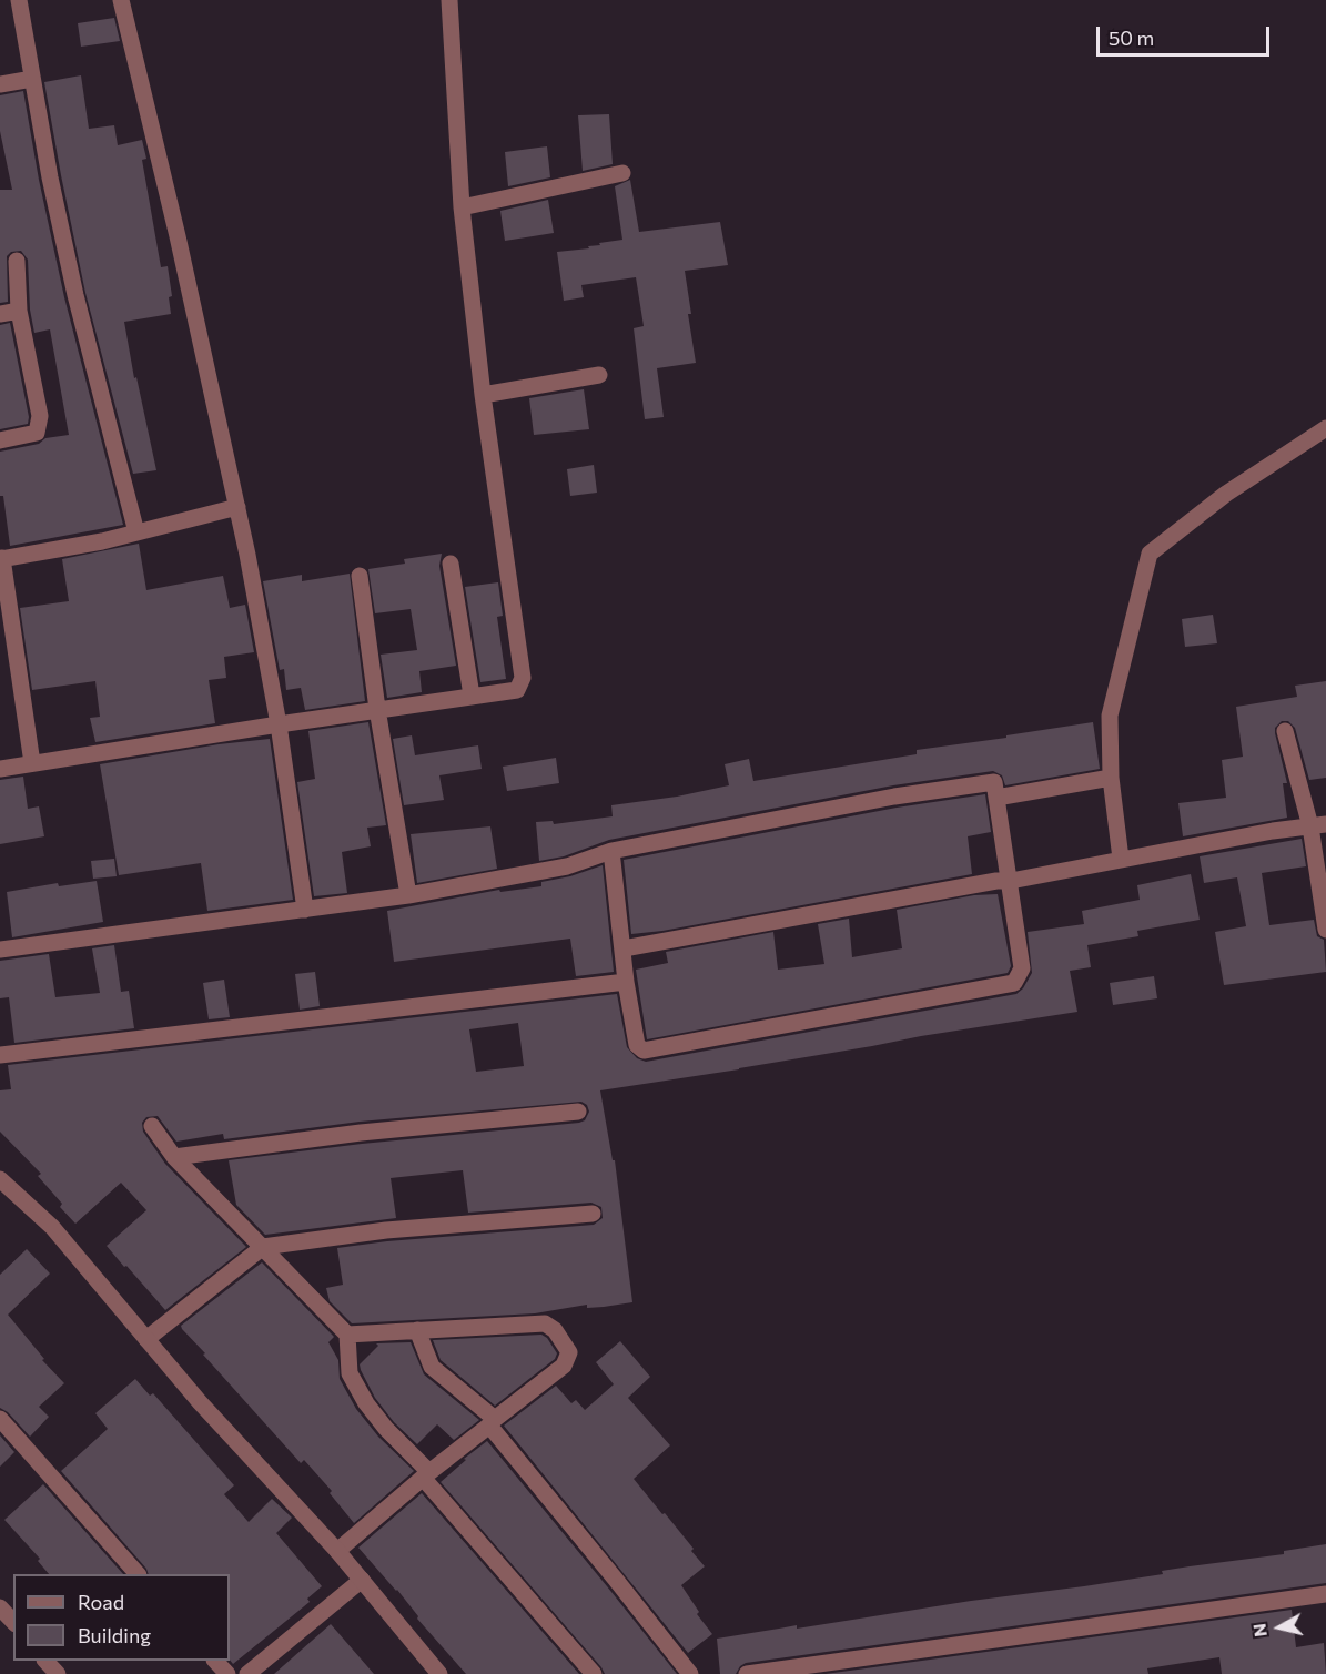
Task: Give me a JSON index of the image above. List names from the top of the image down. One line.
{"legend":["Road","Building"],"scale_bar":"50 m","north":"left"}
